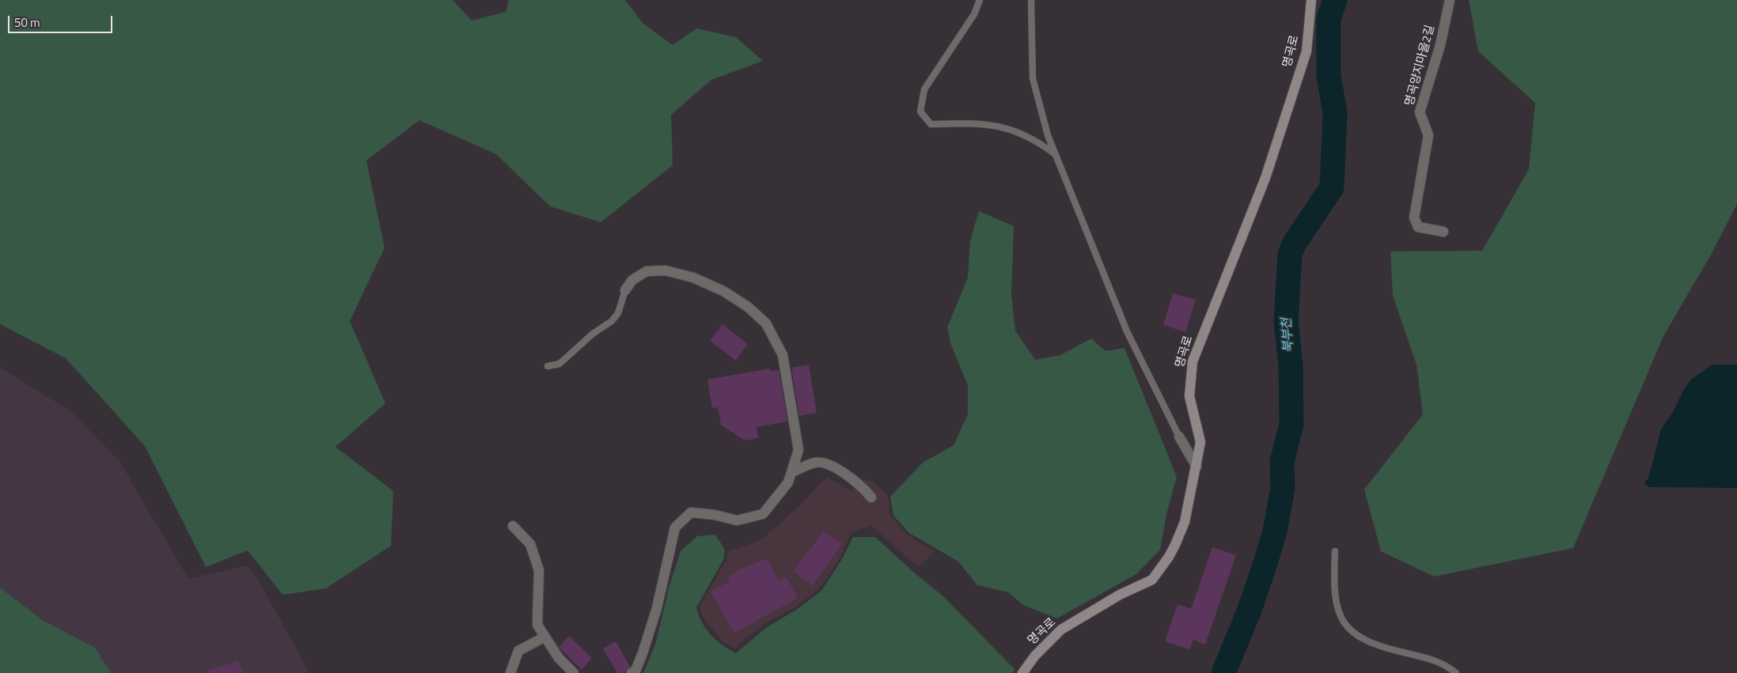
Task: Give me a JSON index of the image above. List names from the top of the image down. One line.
{"streets":{"main road":["명곡로"],"street":["명곡양지마을2길"]},"water":["북부천"],"scale_bar":"50 m"}
